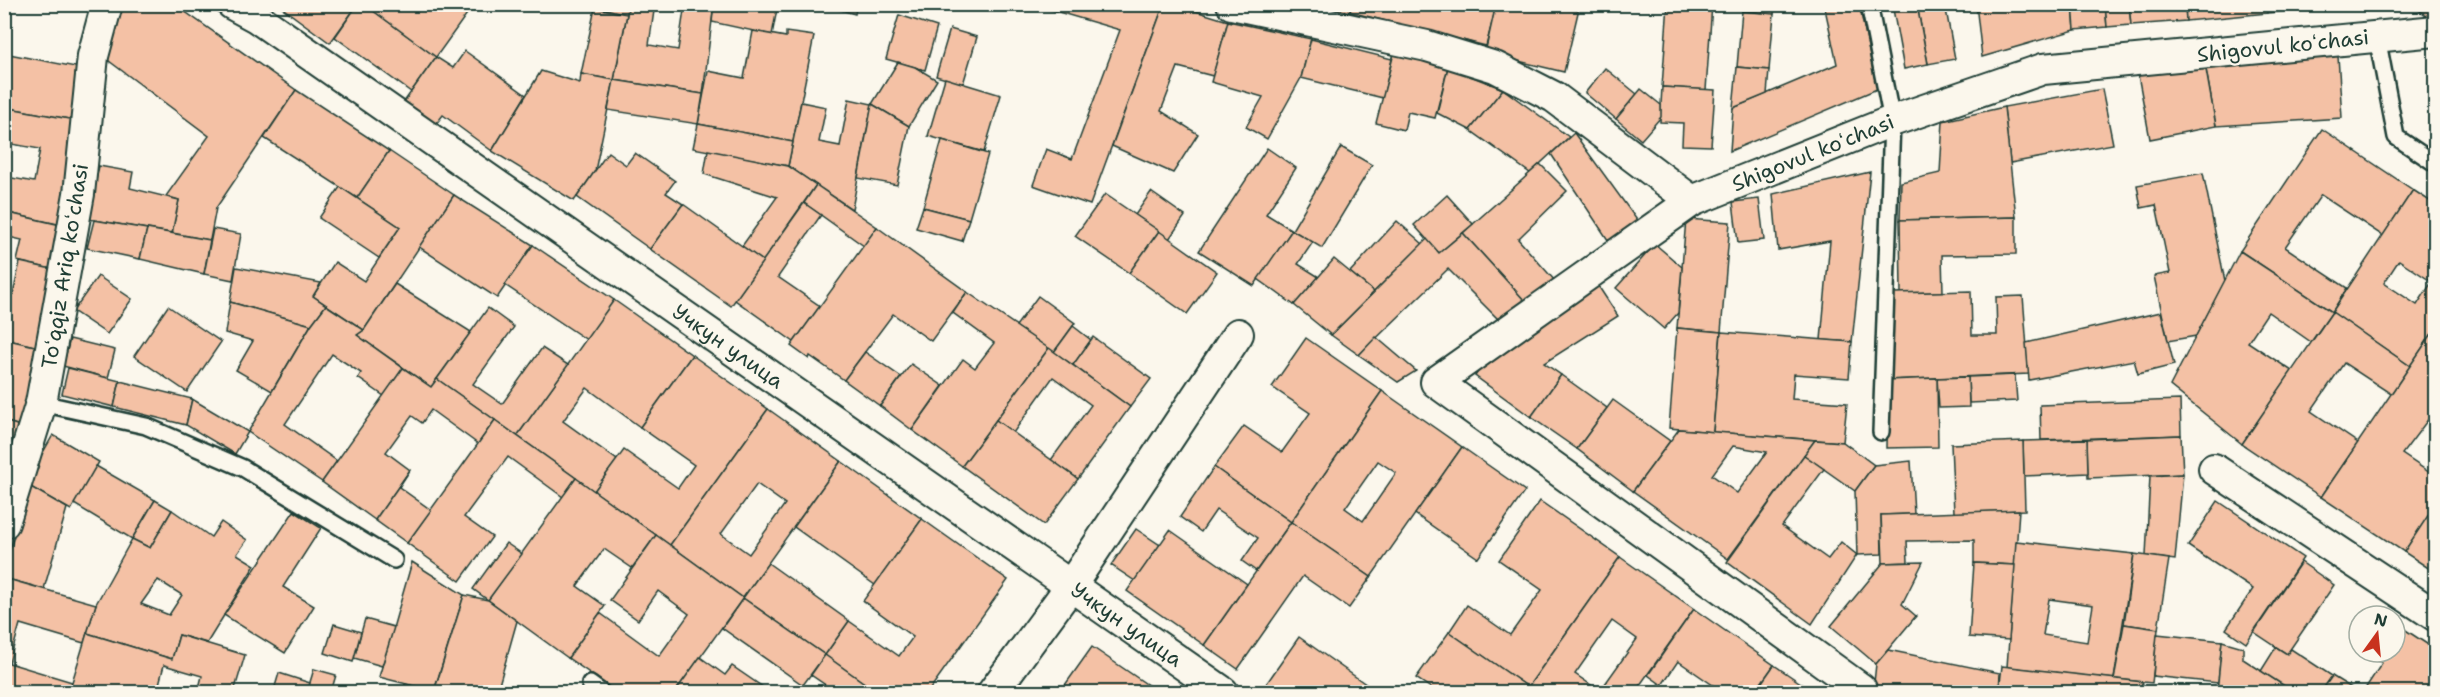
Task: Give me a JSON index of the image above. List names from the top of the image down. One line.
{"streets":{"street":["Shigovul koʻchasi","Toʻqqiz Ariq koʻchasi","Учкун улица"]},"north":"top"}
